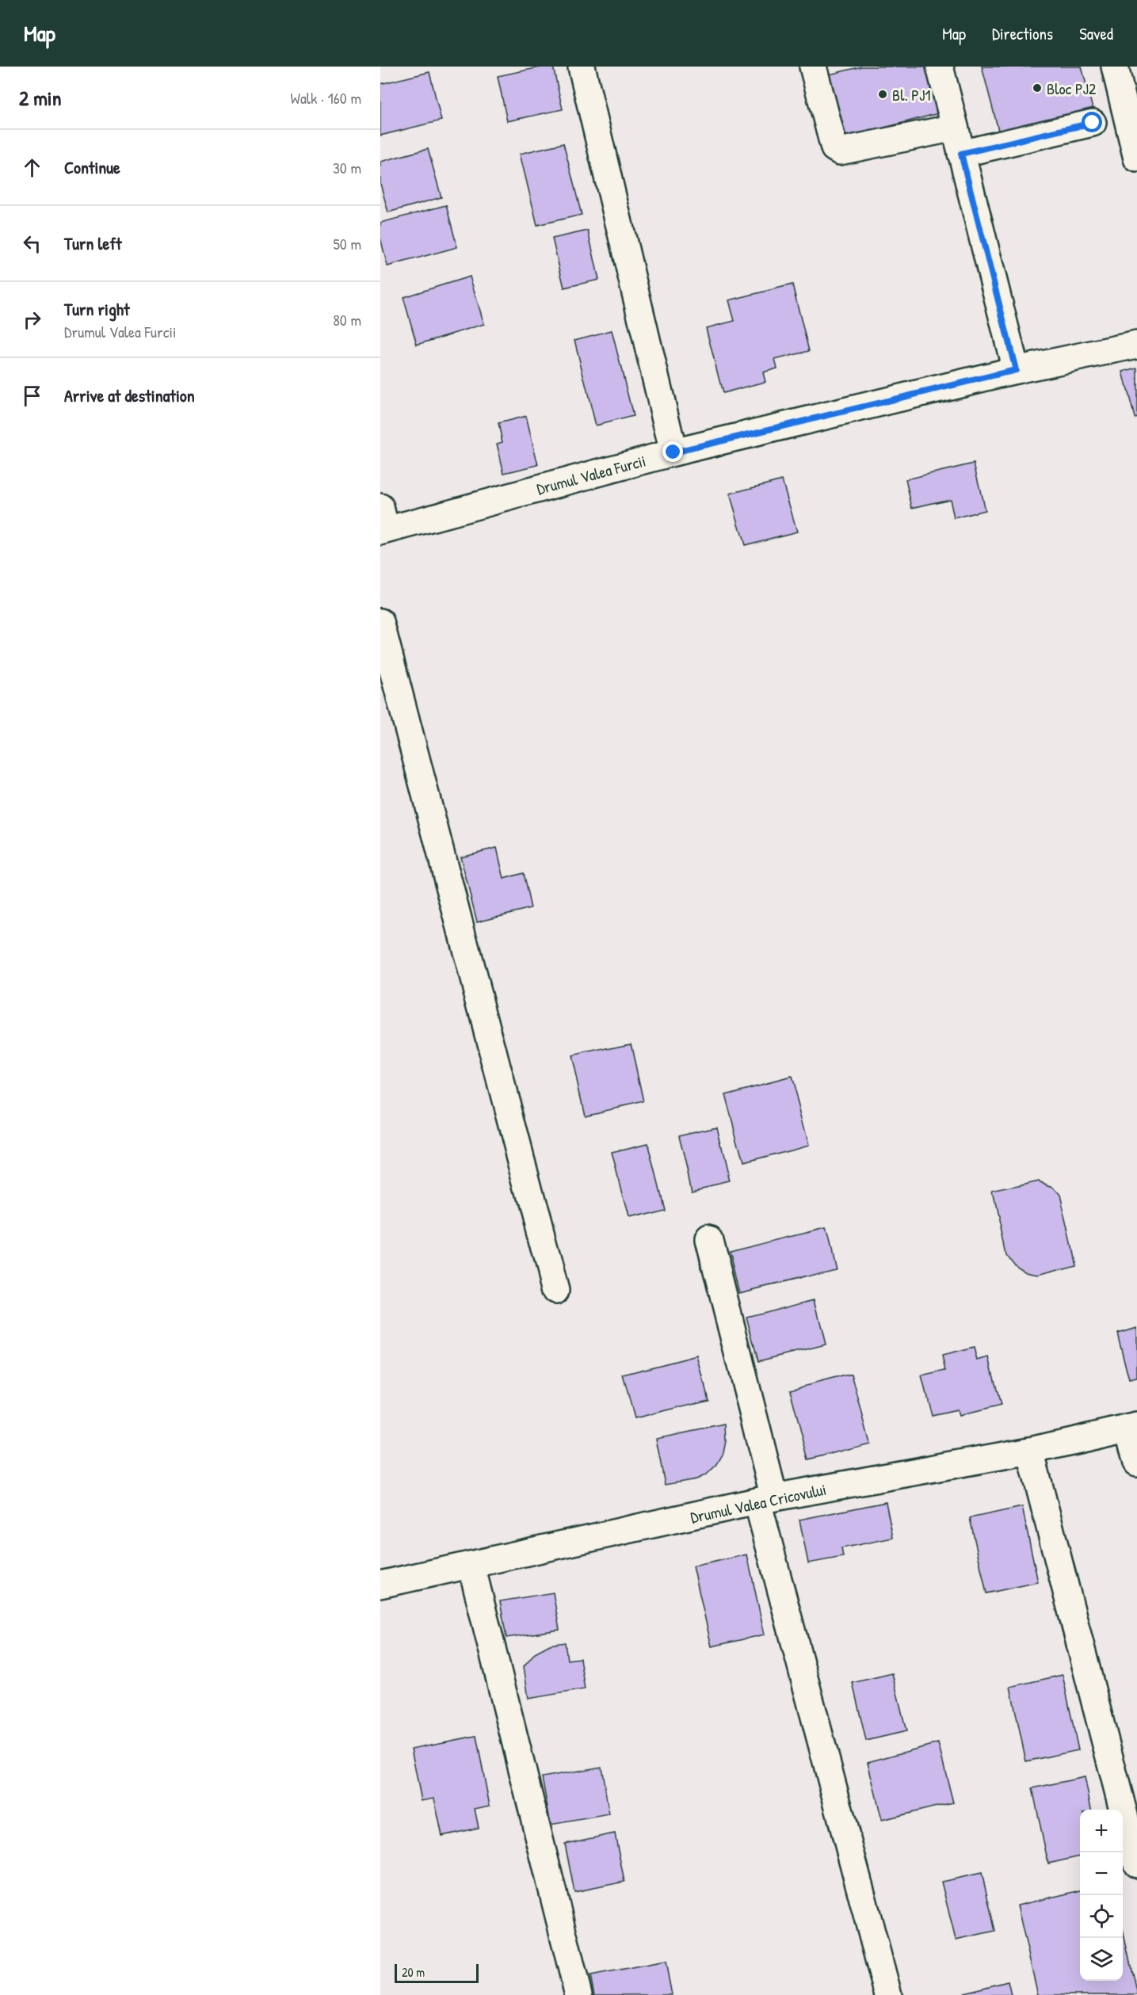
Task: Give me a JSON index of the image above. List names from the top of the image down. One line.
{"streets":{"street":["Drumul Valea Furcii","Drumul Valea Cricovului"]},"places":["Bloc PJ2","Bl. PJ1"],"scale_bar":"20 m","page":{"header":"Map","nav":["Map","Directions","Saved"],"heading":["2 min","Walk · 160 m"],"list":[["Continue","30 m"],["Turn left","50 m"],["Turn right","Drumul Valea Furcii","80 m"],"Arrive at destination"],"map_buttons":["+","−"],"scale":"20 m"}}
